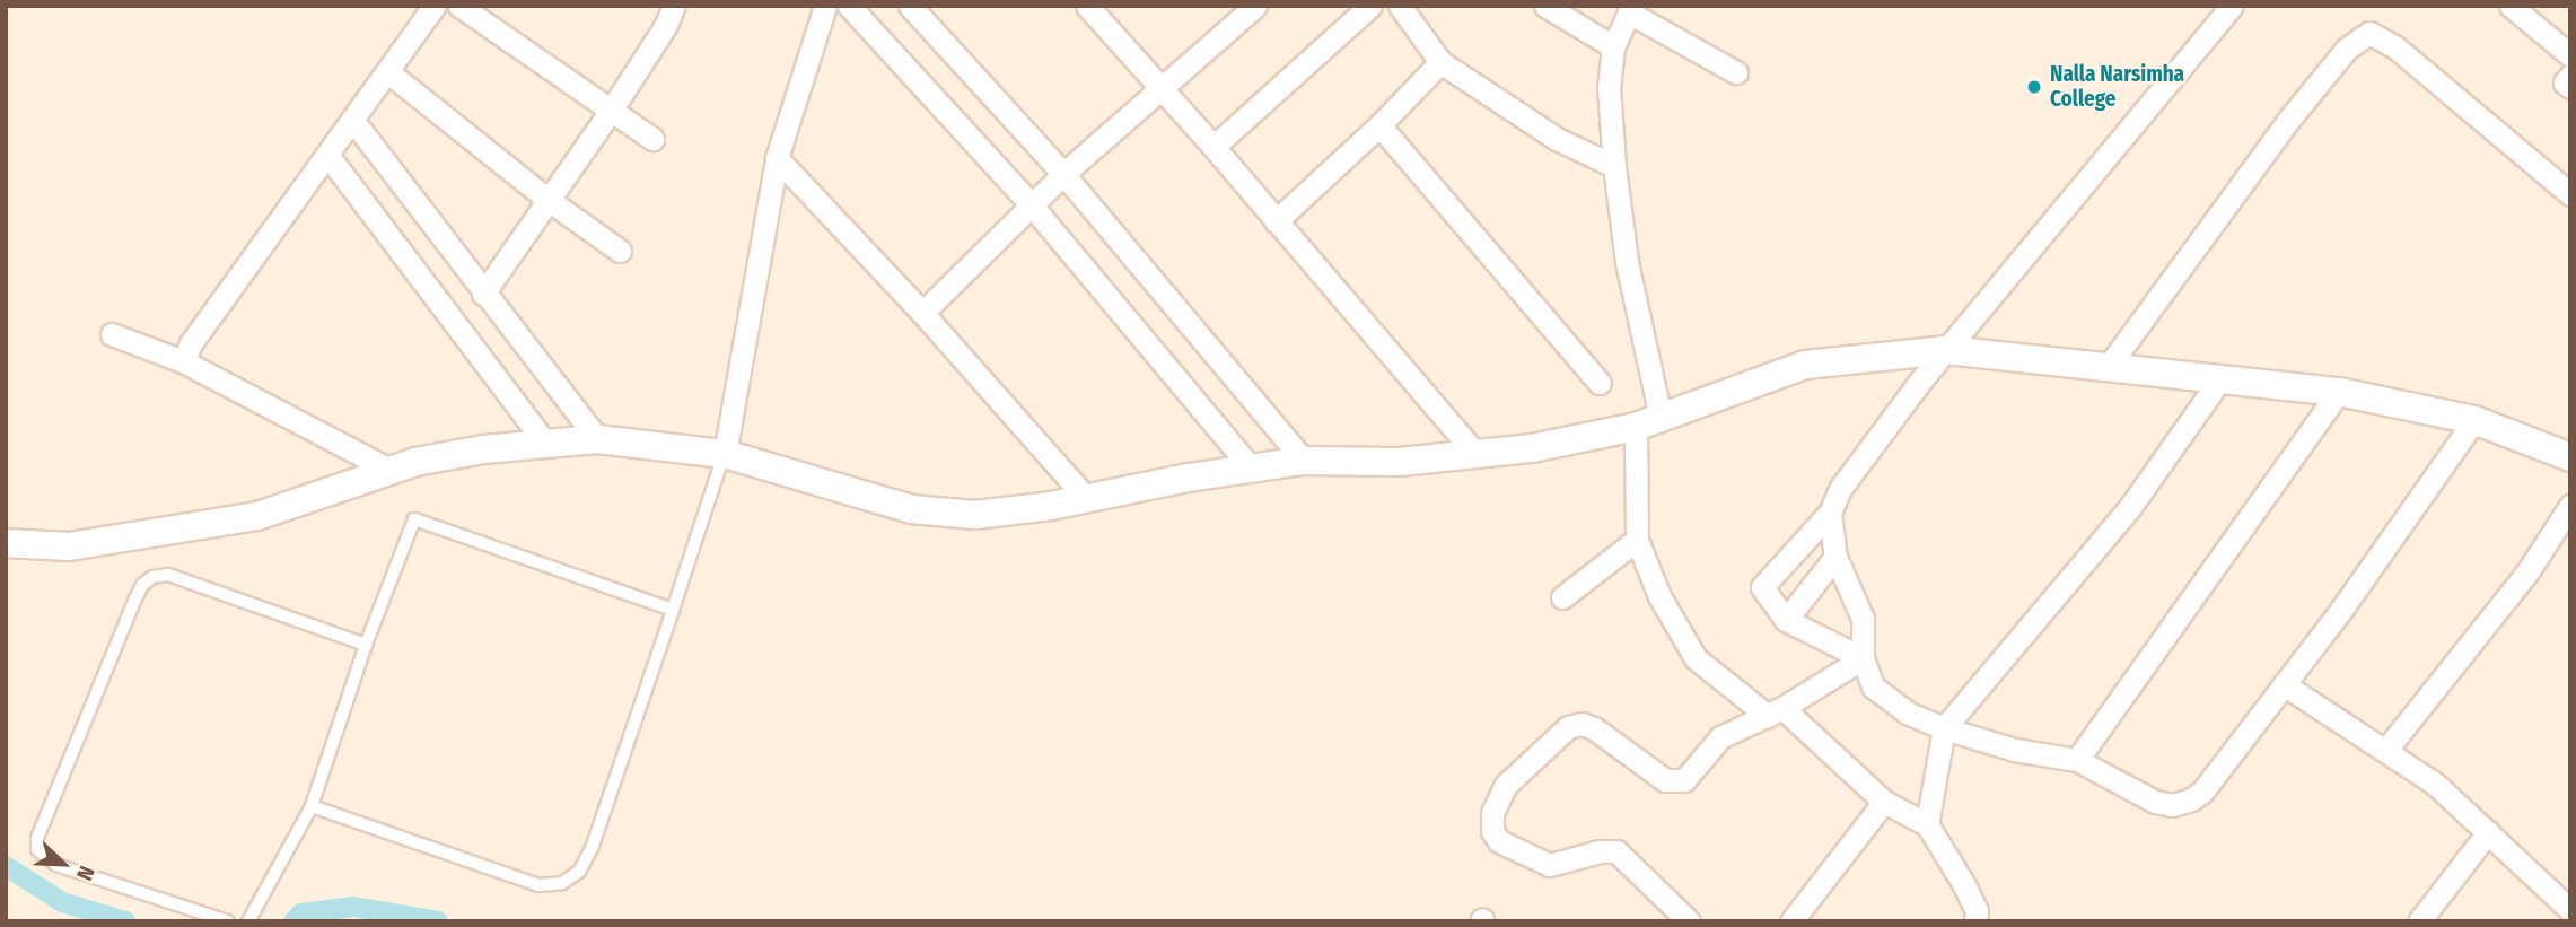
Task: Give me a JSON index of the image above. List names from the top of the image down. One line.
{"places":["Nalla Narsimha College"],"north":"bottom right"}
